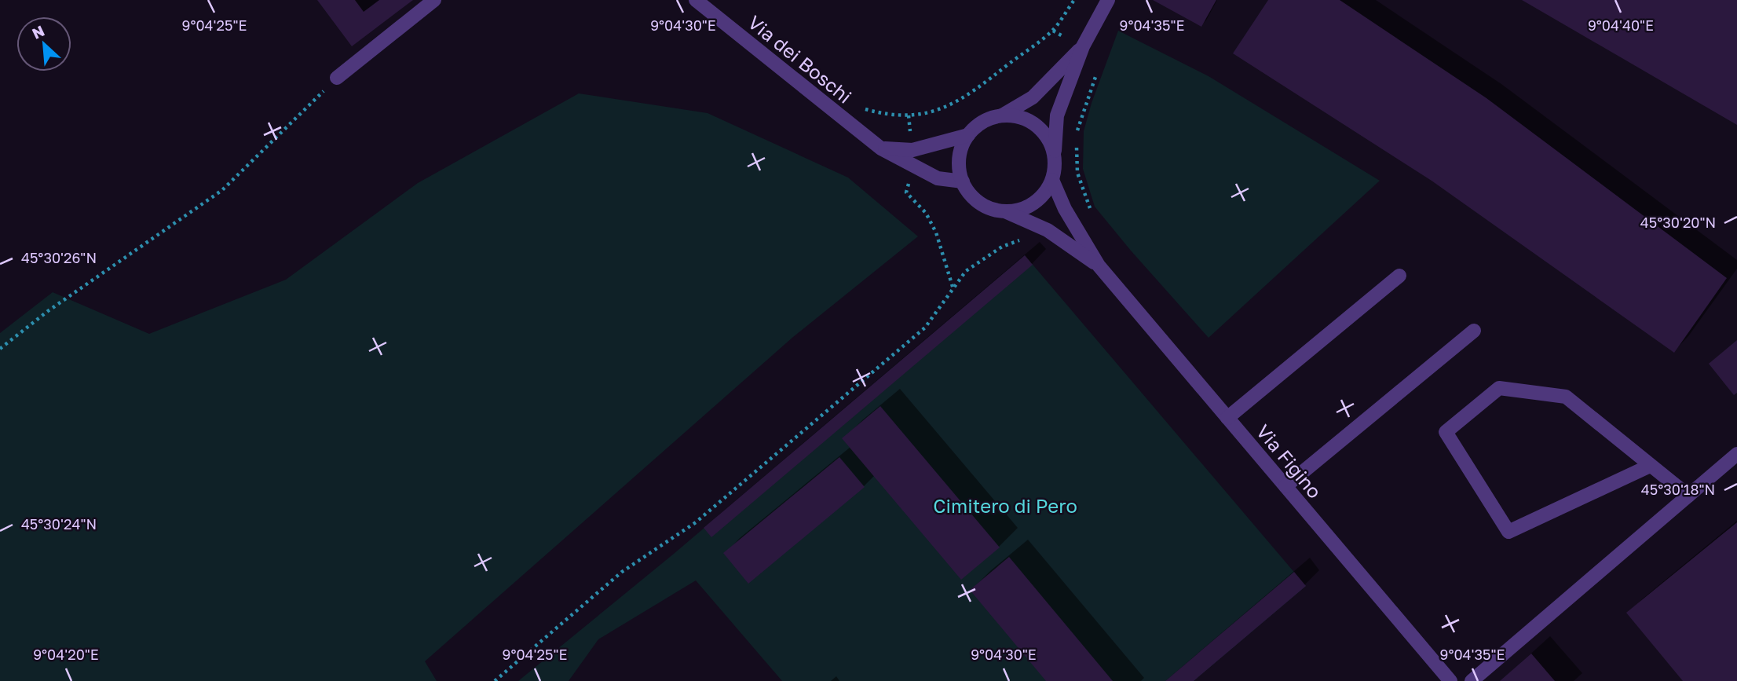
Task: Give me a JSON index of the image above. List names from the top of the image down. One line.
{"streets":{"street":["Via dei Boschi","Via Figino"]},"crossings":[["Via dei Boschi","Via Figino"]],"parks":["Cimitero di Pero"],"north":"top left","coordinates":["9°04'35\"E","9°04'25\"E","9°04'30\"E","9°04'40\"E","45°30'20\"N","45°30'26\"N","45°30'18\"N","45°30'24\"N","9°04'20\"E"]}
